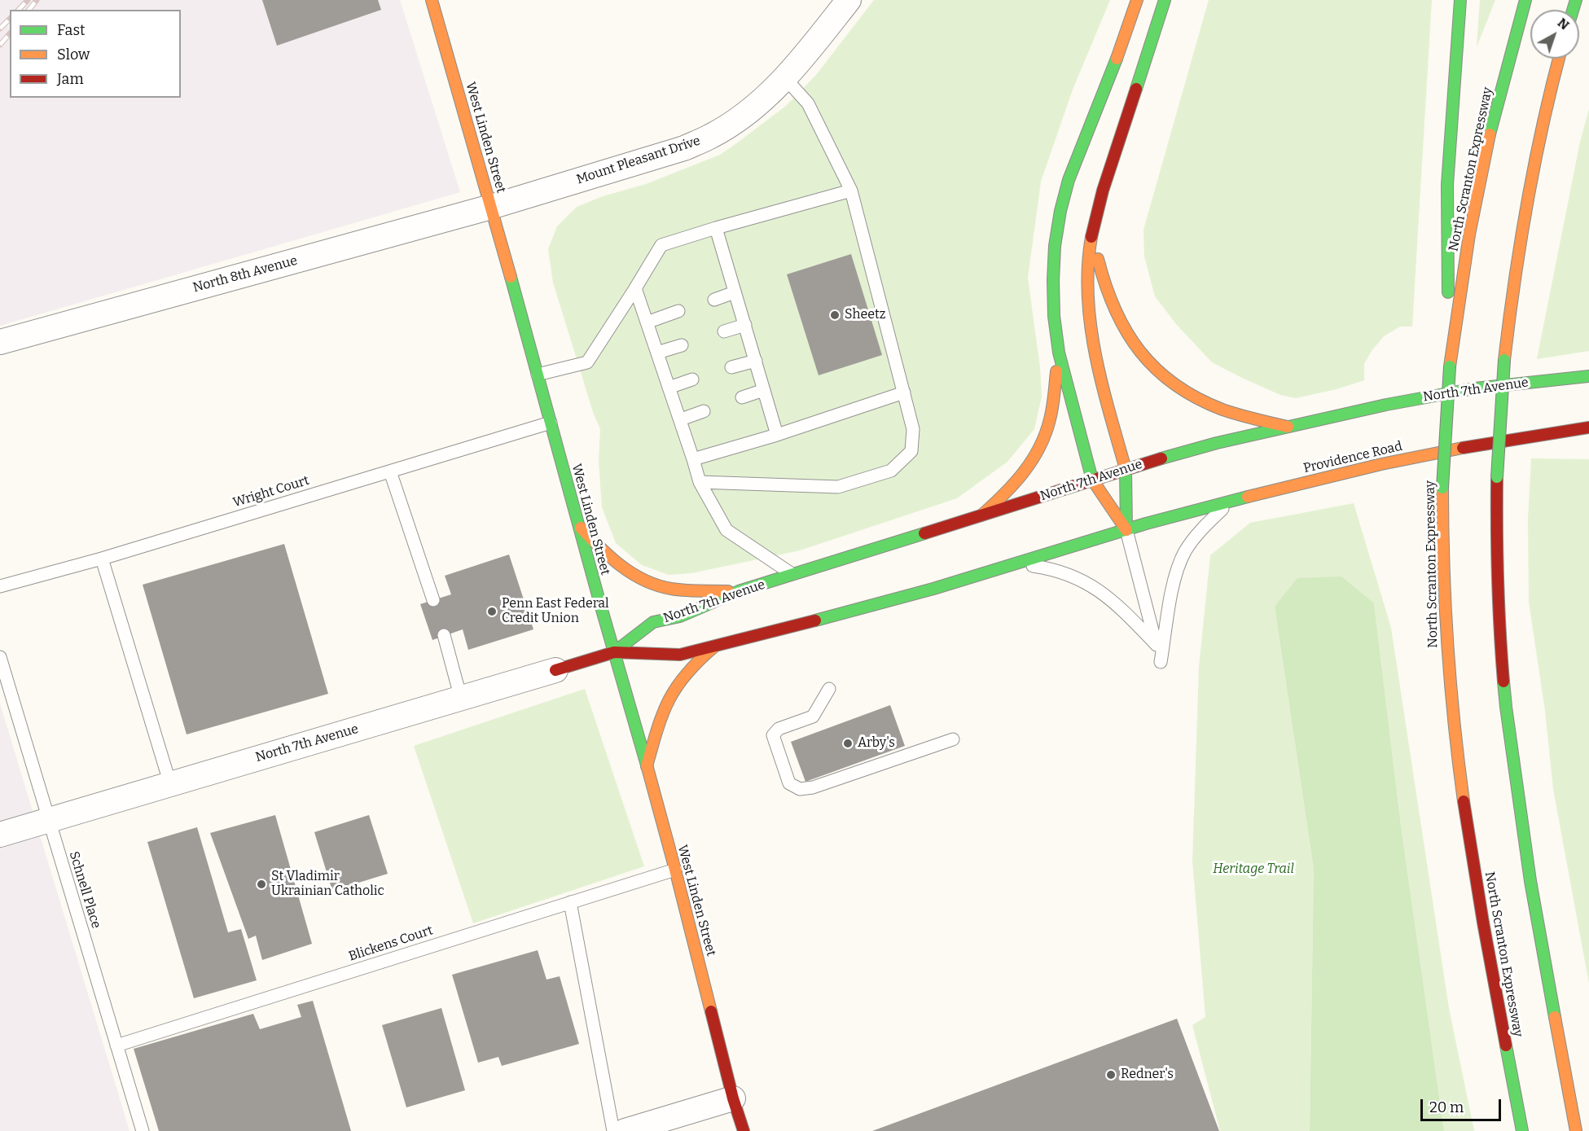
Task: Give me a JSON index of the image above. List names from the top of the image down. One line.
{"streets":{"main road":["West Linden Street","North Scranton Expressway","North 7th Avenue","Providence Road"],"street":["Mount Pleasant Drive","North 8th Avenue"],"lane":["Wright Court","Schnell Place","Blickens Court"]},"crossings":[["West Linden Street","Mount Pleasant Drive"],["West Linden Street","North 8th Avenue"],["West Linden Street","North 7th Avenue"],["West Linden Street","Wright Court"],["West Linden Street","Blickens Court"],["Mount Pleasant Drive","North 8th Avenue"],["North 7th Avenue","Providence Road"],["North 7th Avenue","Schnell Place"],["Schnell Place","Blickens Court"]],"parks":["Heritage Trail"],"places":["Sheetz","Penn East Federal Credit Union","Arby's","St Vladimir Ukrainian Catholic","Redner's"],"legend":["Fast","Slow","Jam"],"scale_bar":"20 m","north":"top right"}
